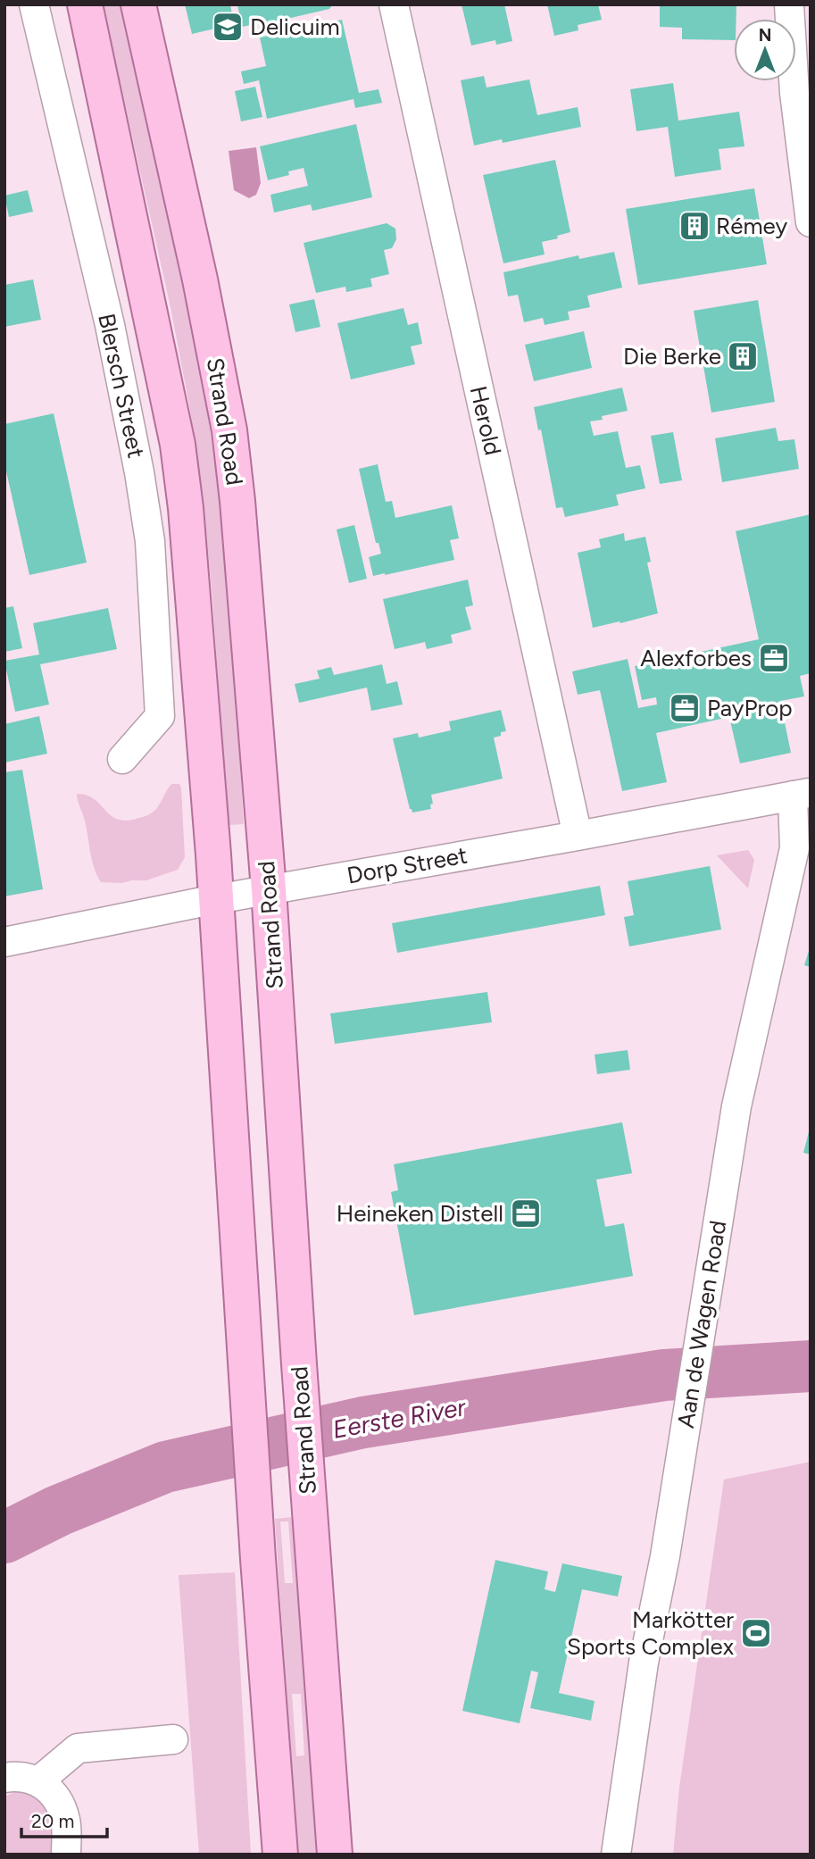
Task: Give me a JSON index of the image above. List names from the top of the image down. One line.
{"streets":{"main road":["Strand Road"],"street":["Blersch Street","Herold","Dorp Street","Aan de Wagen Road"]},"crossings":[["Herold","Dorp Street"],["Strand Road","Dorp Street"],["Dorp Street","Aan de Wagen Road"]],"water":["Eerste River"],"places":{"school or university":["Delicuim"],"building":["Rémey","Die Berke"],"office":["Alexforbes","PayProp","Heineken Distell"],"sports":["Markötter Sports Complex"]},"scale_bar":"20 m","north":"top"}
